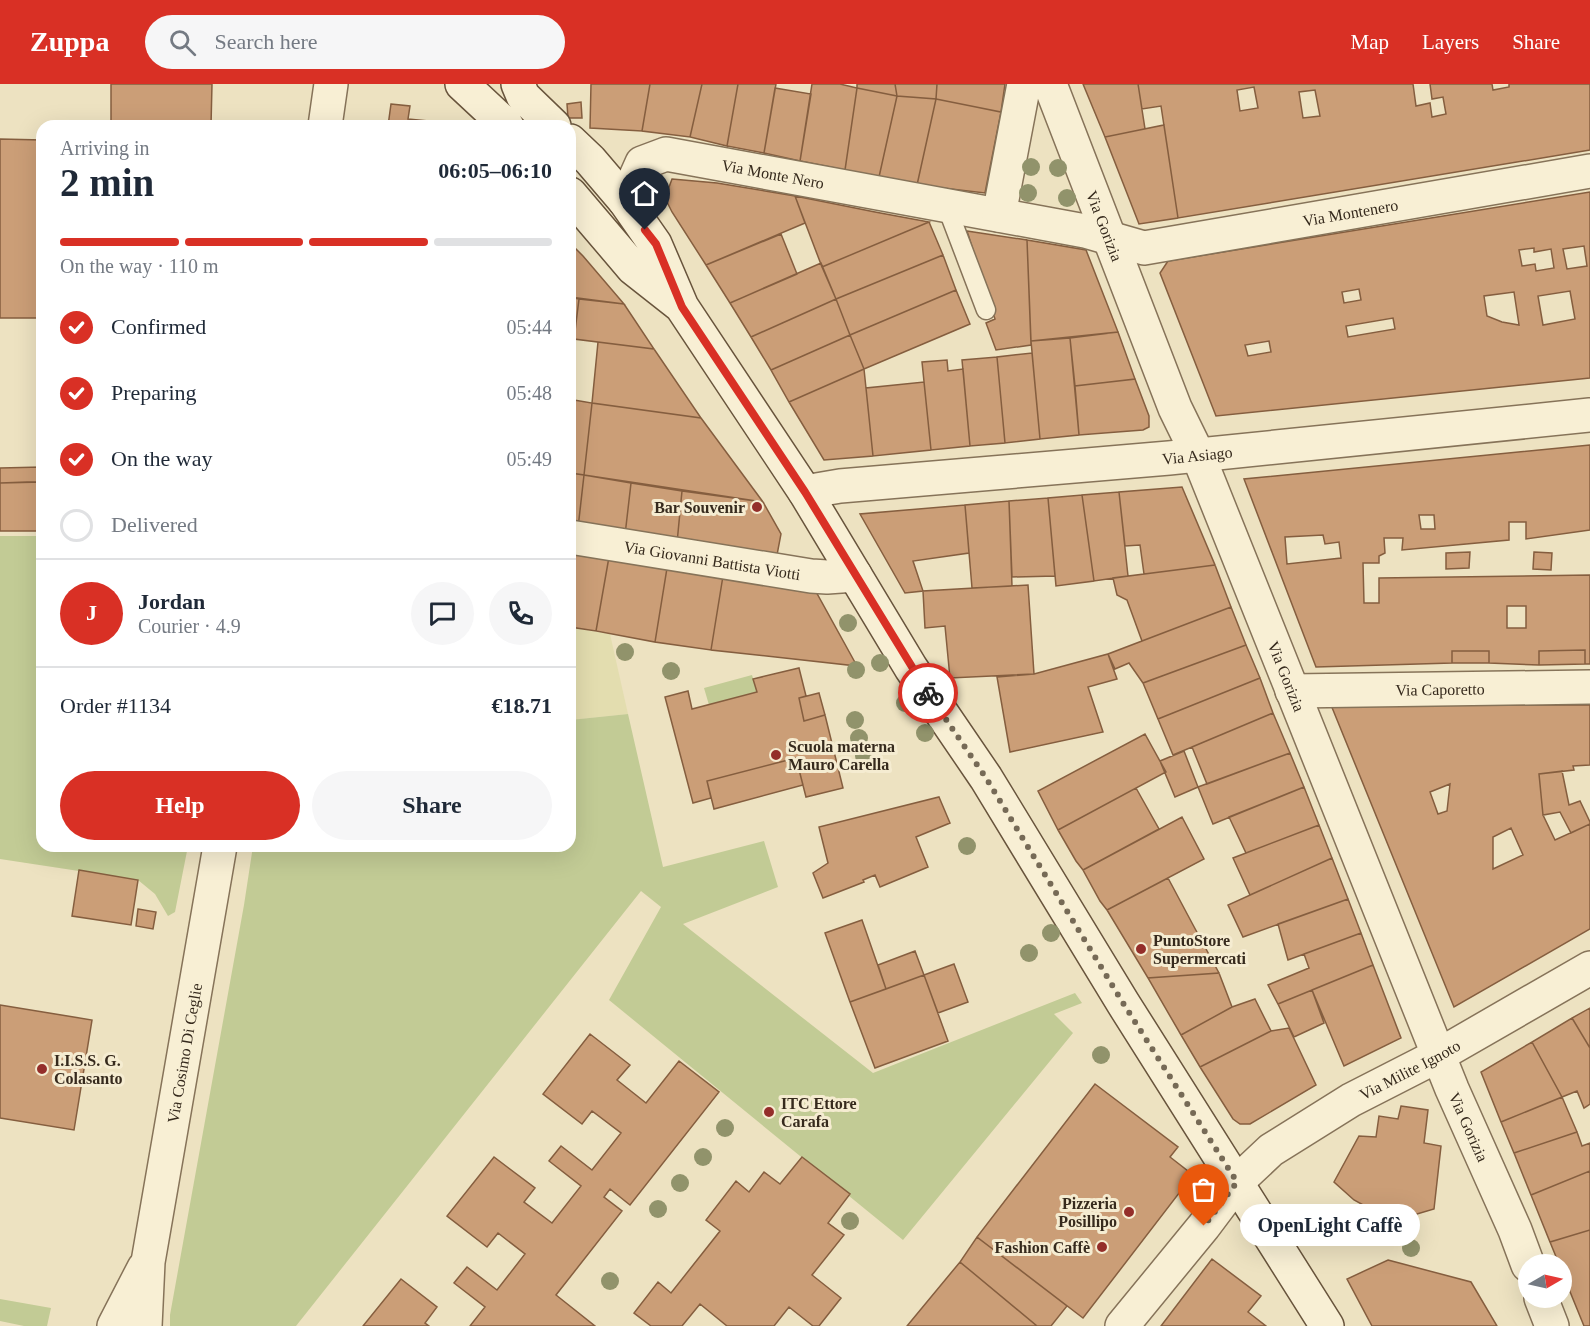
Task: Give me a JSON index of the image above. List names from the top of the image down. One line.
{"streets":{"street":["Via Monte Nero","Via Montenero","Via Gorizia","Via Asiago","Via Giovanni Battista Viotti","Via Caporetto","Via Cosimo Di Ceglie","Via Milite Ignoto"]},"crossings":[["Via Monte Nero","Via Montenero"],["Via Monte Nero","Via Gorizia"],["Via Montenero","Via Gorizia"],["Via Gorizia","Via Asiago"],["Via Gorizia","Via Caporetto"],["Via Gorizia","Via Milite Ignoto"]],"places":["Bar Souvenir","Scuola materna Mauro Carella","PuntoStore Supermercati","I.I.S.S. G. Colasanto","ITC Ettore Carafa","Pizzeria Posillipo","OpenLight Caffè","Fashion Caffè"],"north":"right","page":{"header":"Zuppa","search":"Search here","nav":["Map","Layers","Share"],"heading":["2 min","Arriving in","06:05–06:10"],"panel":["Jordan","Courier · 4.9","Order #1134","€18.71"],"bar":"On the way · 110 m","list":[["Confirmed","05:44"],["Preparing","05:48"],["On the way","05:49"],"Delivered"],"round":"J","buttons":["Help","Share"],"bubble":"OpenLight Caffè"}}
